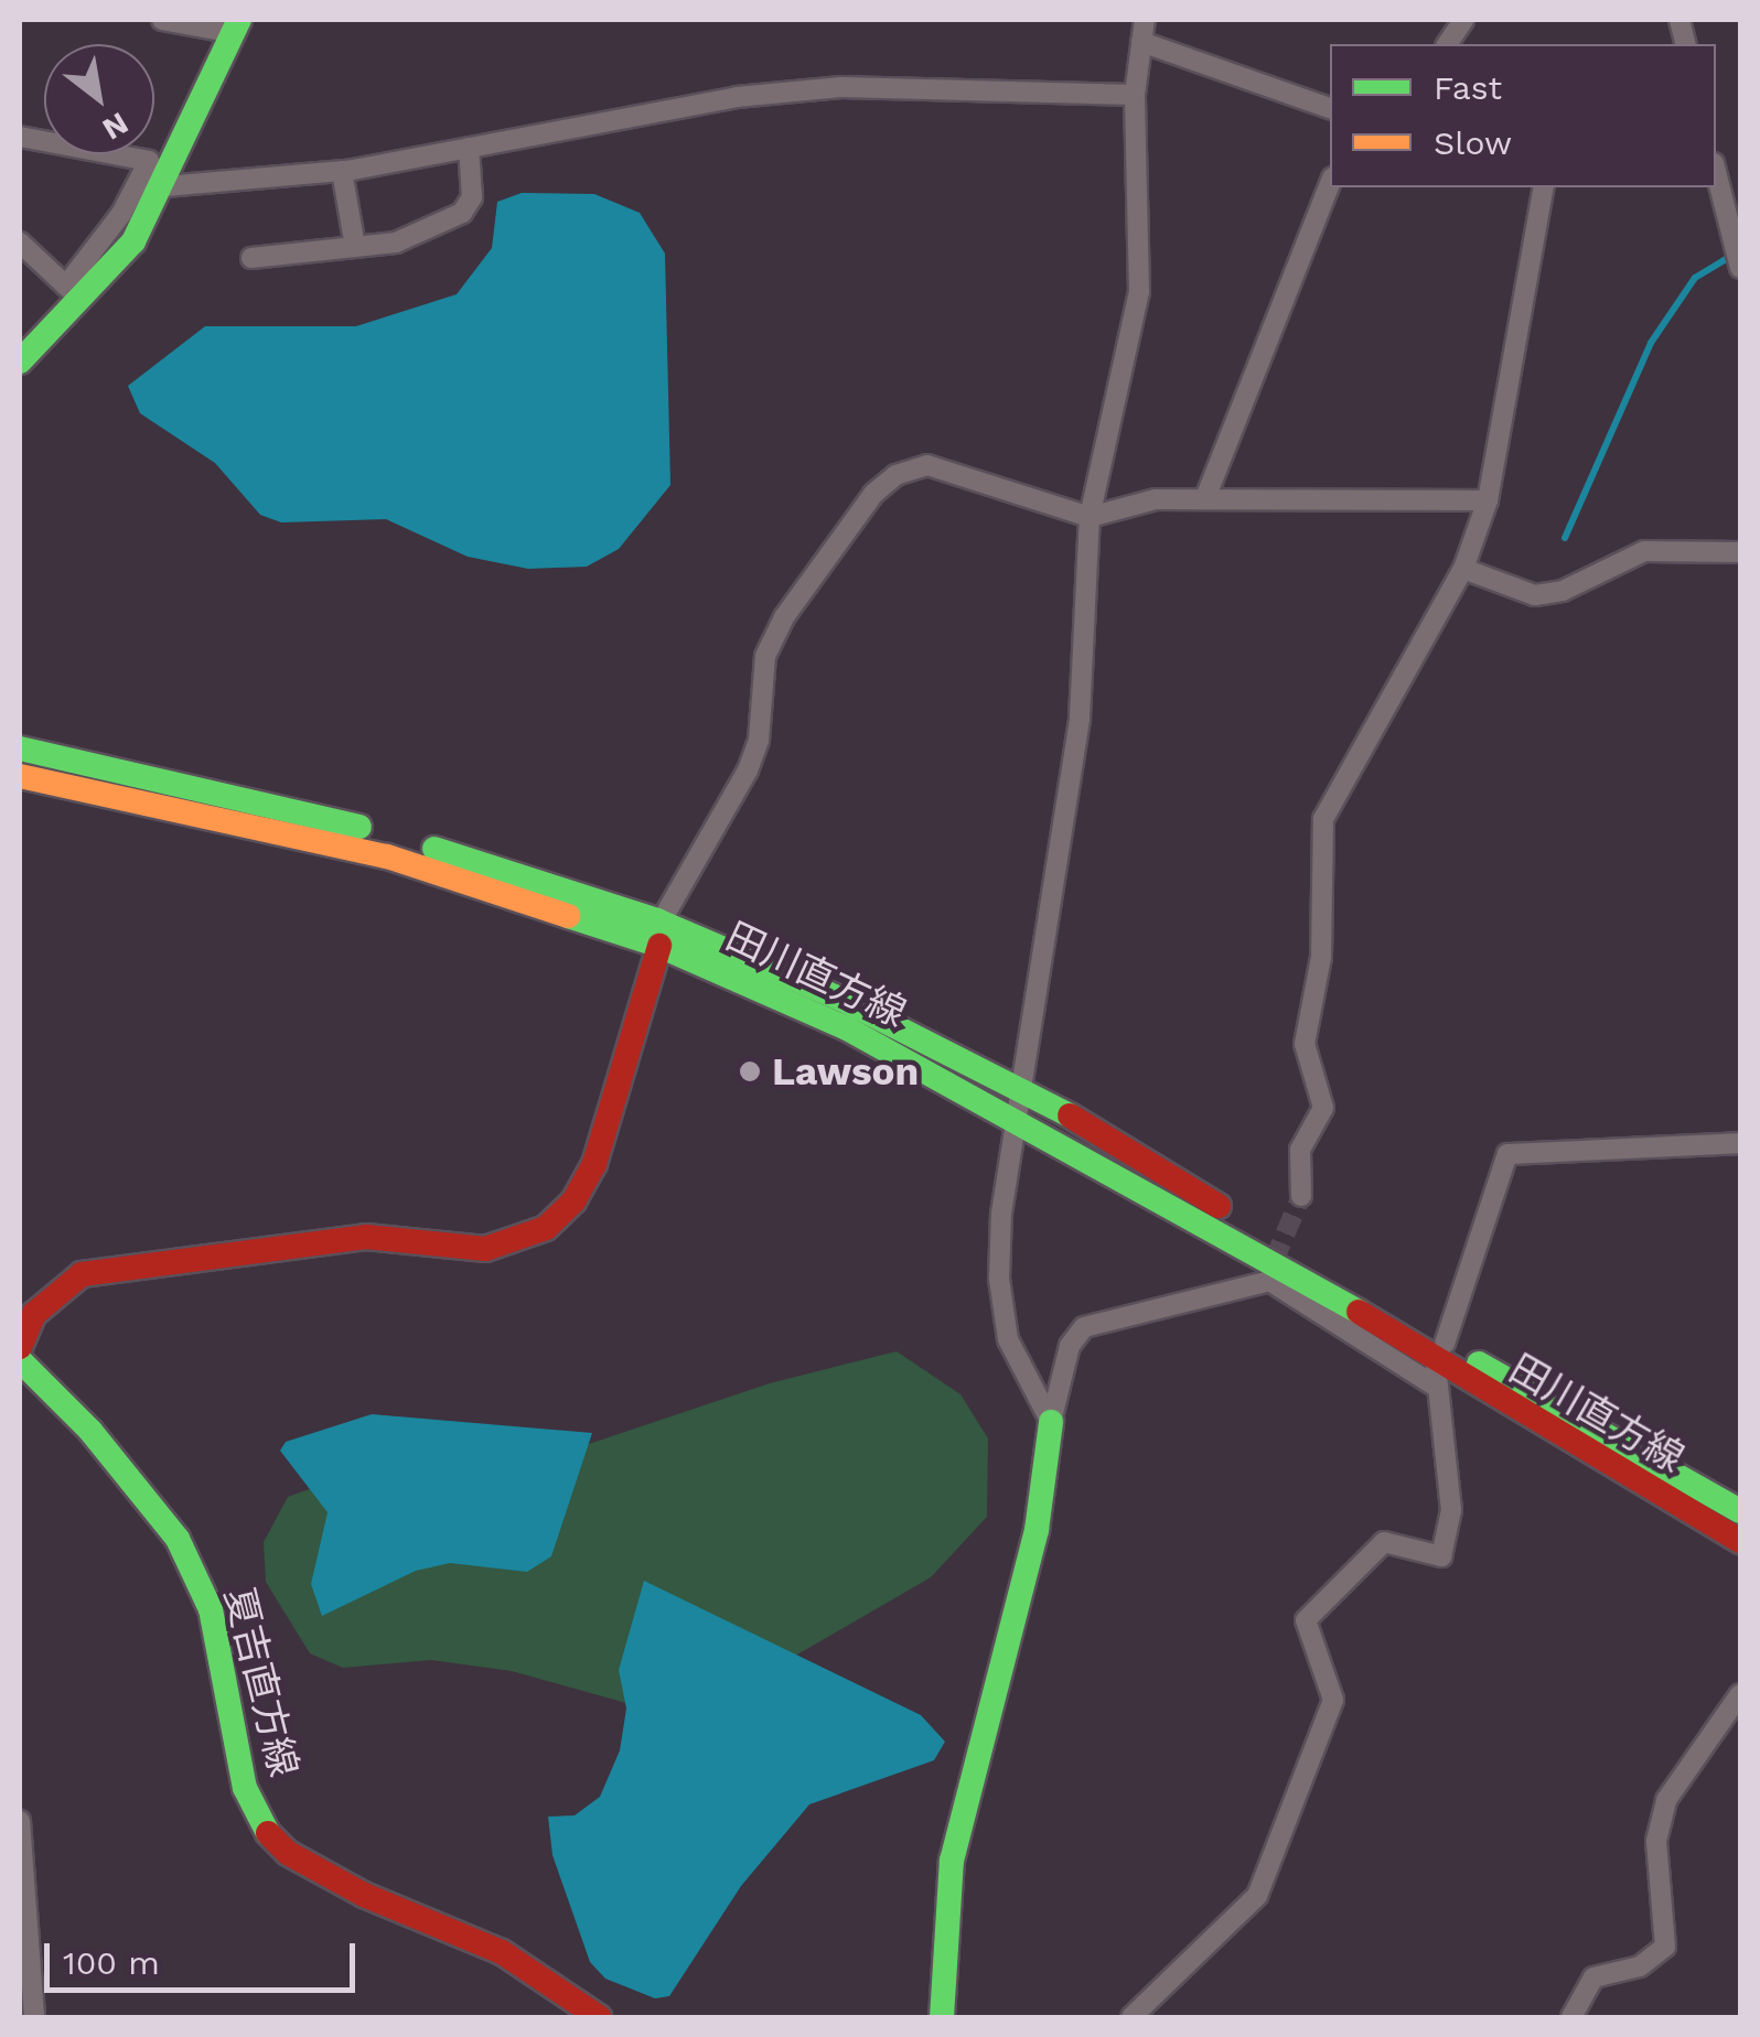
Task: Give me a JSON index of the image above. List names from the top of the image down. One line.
{"streets":{"main road":["田川直方線","夏吉直方線"]},"places":["Lawson"],"legend":["Fast","Slow"],"scale_bar":"100 m","north":"bottom right"}
